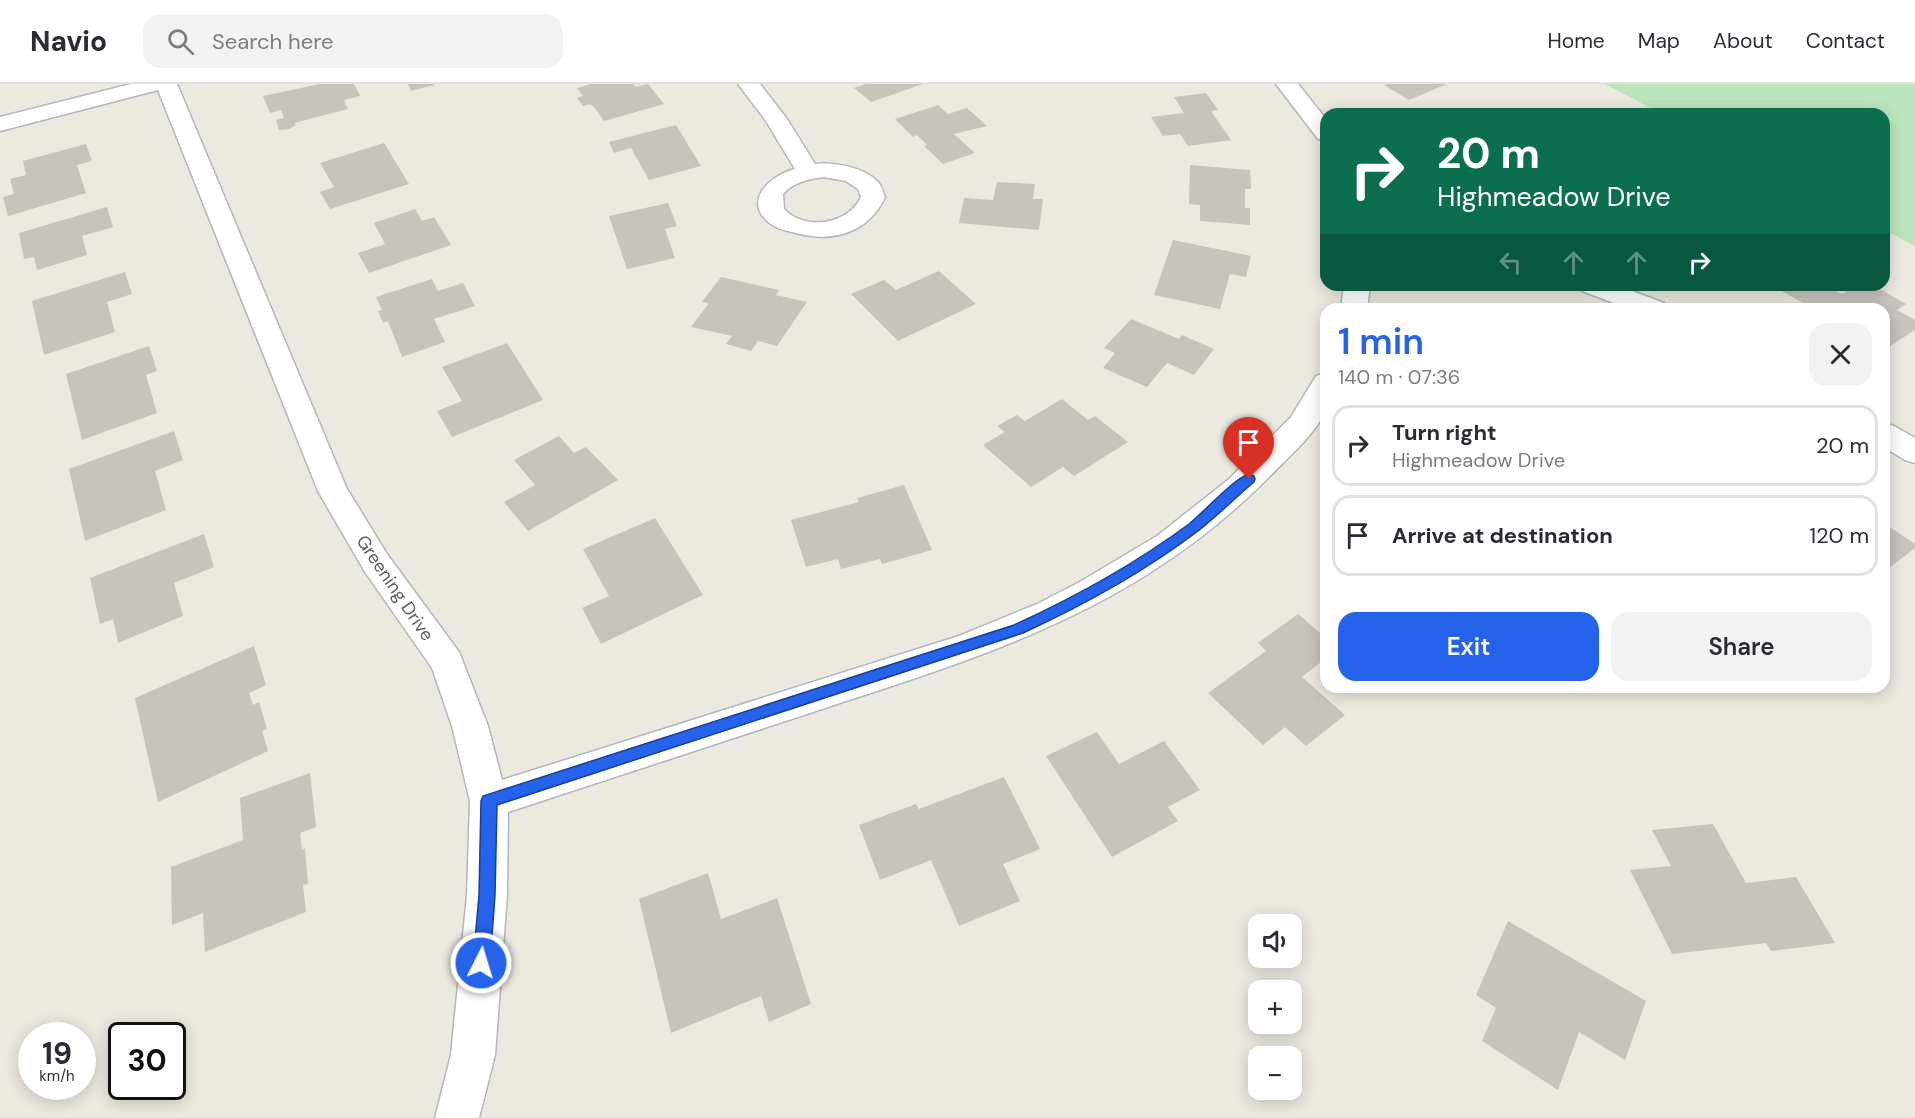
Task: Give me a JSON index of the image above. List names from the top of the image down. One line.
{"streets":{"street":["Greening Drive"]},"page":{"header":"Navio","search":"Search here","nav":["Home","Map","About","Contact"],"turn":["20 m","Highmeadow Drive"],"heading":["1 min","140 m · 07:36"],"list":[{"name":"Turn right","note":"Highmeadow Drive","value":"20 m"},{"name":"Arrive at destination","value":"120 m"}],"buttons":["Exit","Share"],"map_buttons":["+","−"],"speed":"19 km/h","limit":"30"}}
